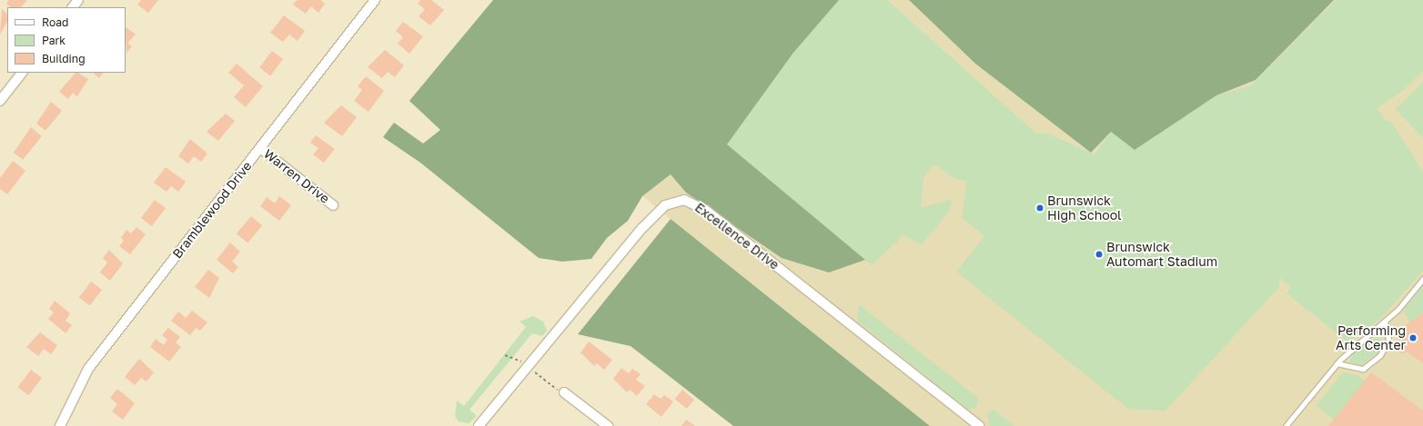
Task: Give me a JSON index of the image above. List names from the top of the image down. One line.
{"streets":{"street":["Warren Drive","Bramblewood Drive","Excellence Drive"]},"crossings":[["Warren Drive","Bramblewood Drive"]],"places":["Brunswick High School","Brunswick Automart Stadium","Performing Arts Center"],"legend":["Road","Park","Building"]}
